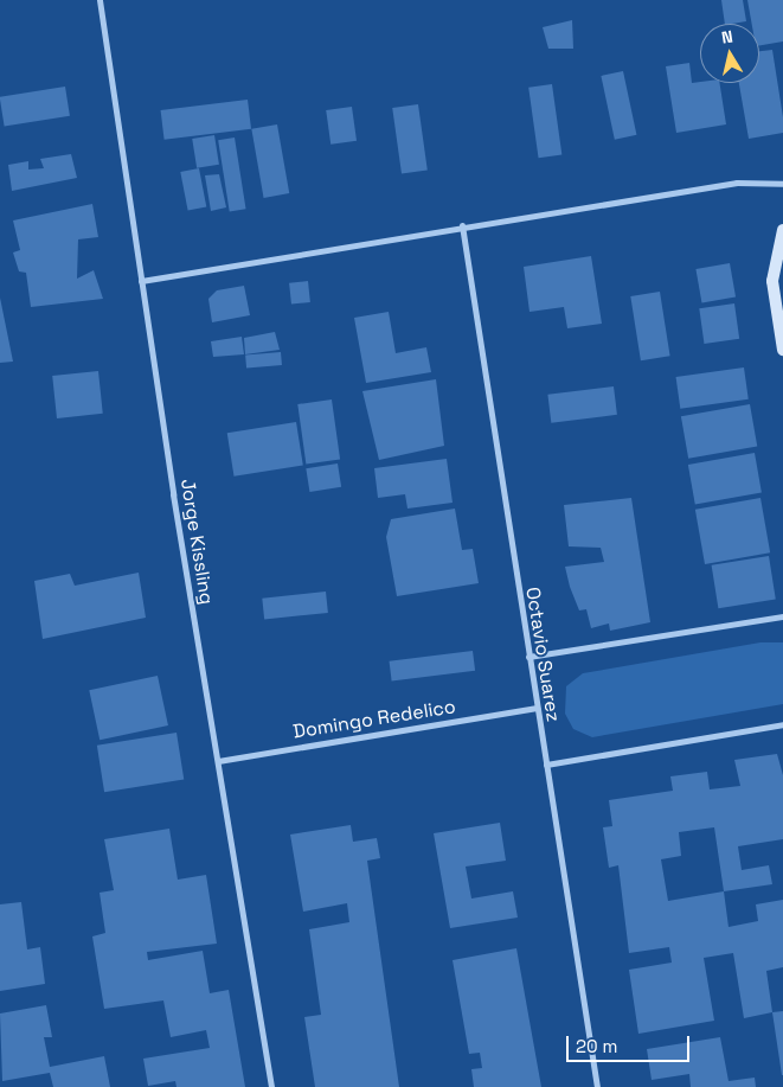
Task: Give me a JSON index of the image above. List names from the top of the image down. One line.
{"streets":{"street":["Jorge Kissling","Octavio Suarez","Domingo Redelico"]},"crossings":[["Jorge Kissling","Domingo Redelico"],["Octavio Suarez","Domingo Redelico"]],"scale_bar":"20 m","north":"top"}
